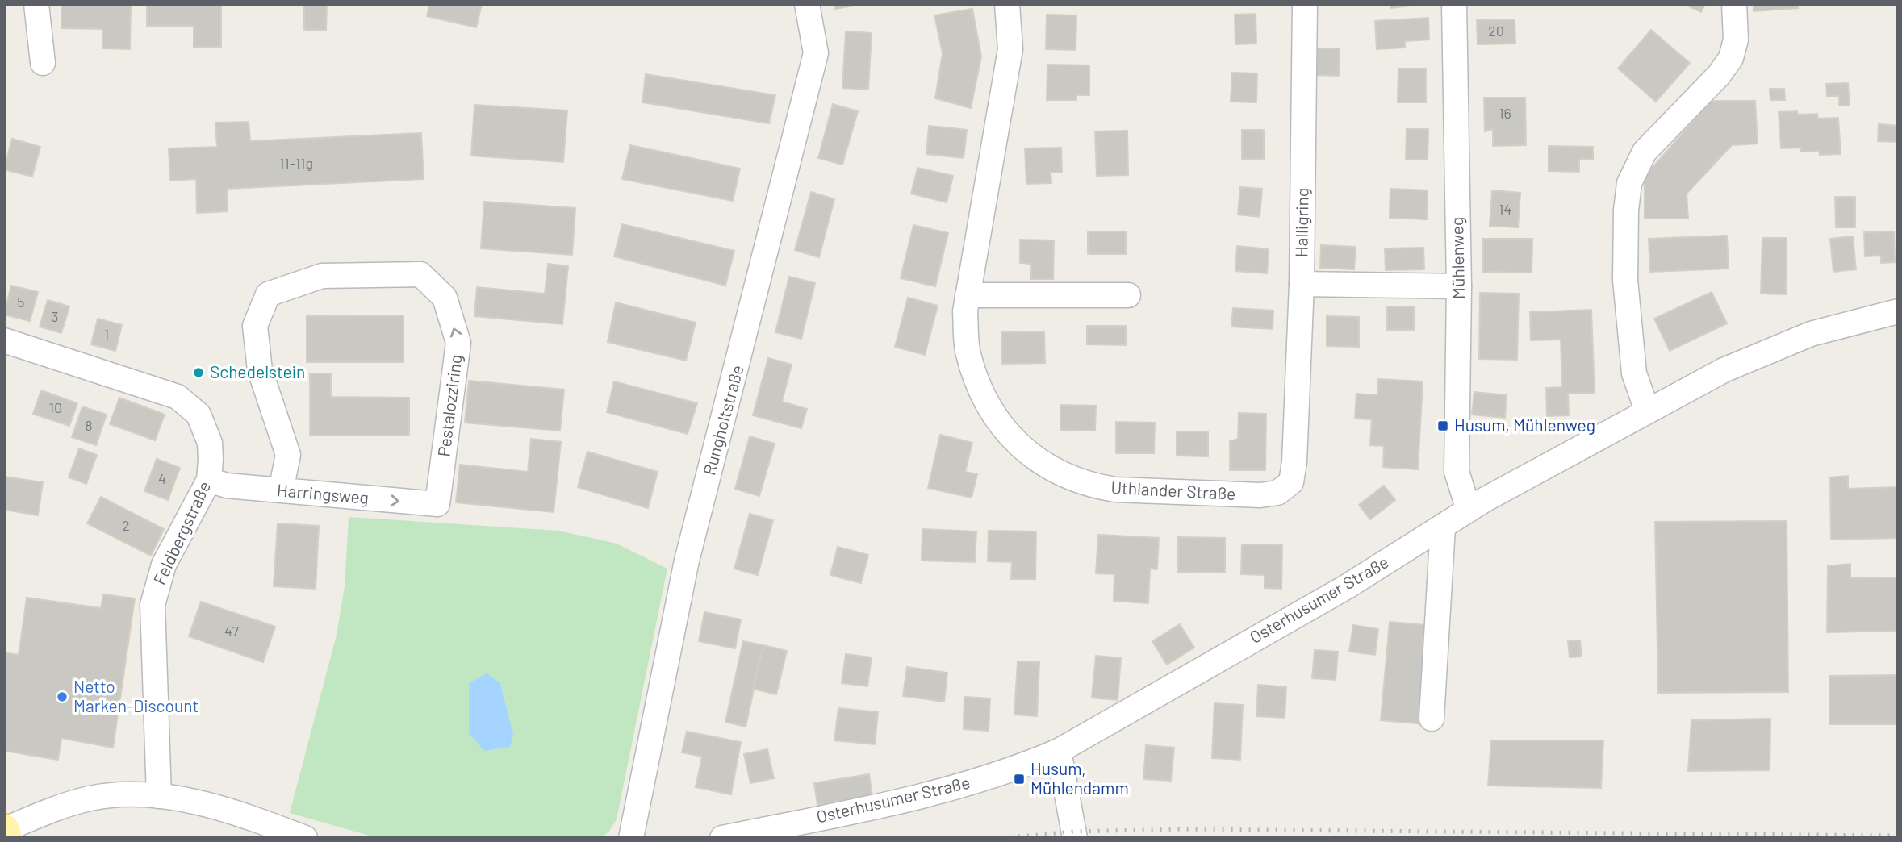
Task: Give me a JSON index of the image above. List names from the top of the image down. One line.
{"streets":{"street":["Halligring","Mühlenweg","Pestalozziring","Rungholtstraße","Uthlander Straße","Harringsweg","Feldbergstraße","Osterhusumer Straße"]},"crossings":[["Halligring","Uthlander Straße"],["Mühlenweg","Osterhusumer Straße"],["Pestalozziring","Harringsweg"],["Harringsweg","Feldbergstraße"]],"one_way":["Harringsweg"],"places":{"other":["Schedelstein","Netto Marken-Discount"],"transit":["Husum, Mühlenweg","Husum, Mühlendamm"]},"house_numbers":["20","16","11-11g","14","5","3","1","10","8","4","2","47"]}
